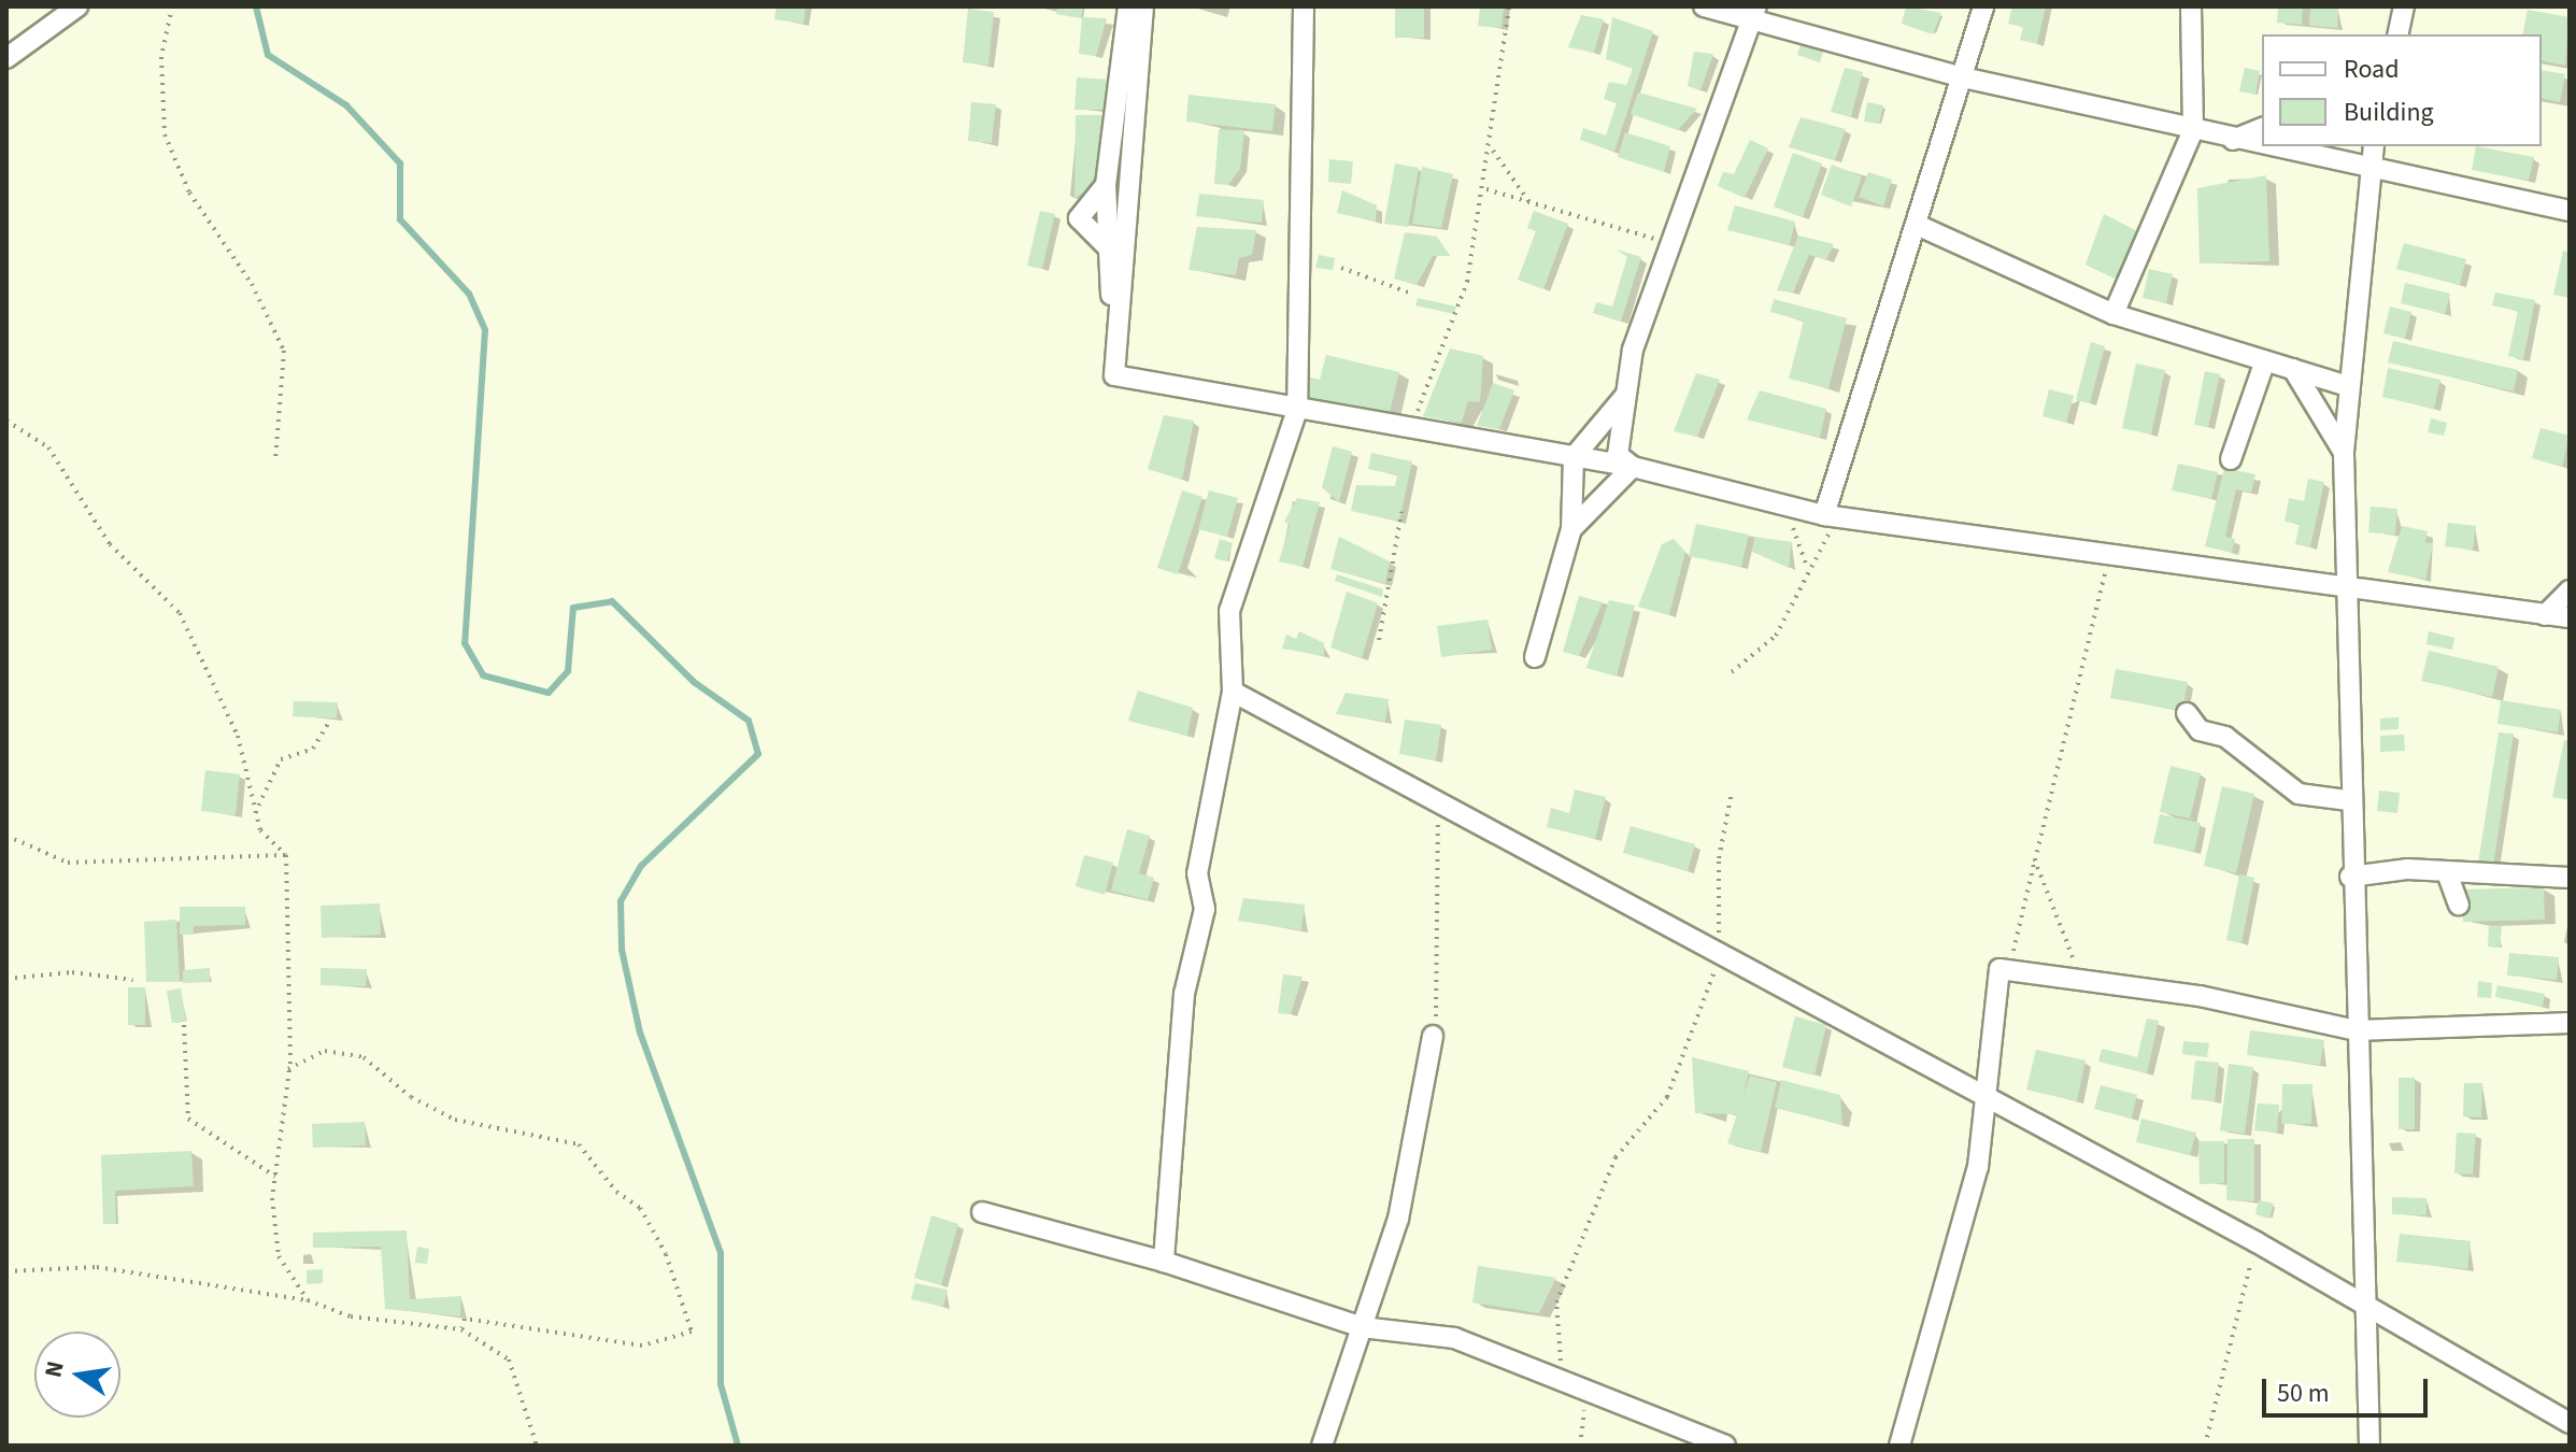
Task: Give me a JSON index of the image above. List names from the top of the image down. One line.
{"legend":["Road","Building"],"scale_bar":"50 m","north":"left"}
